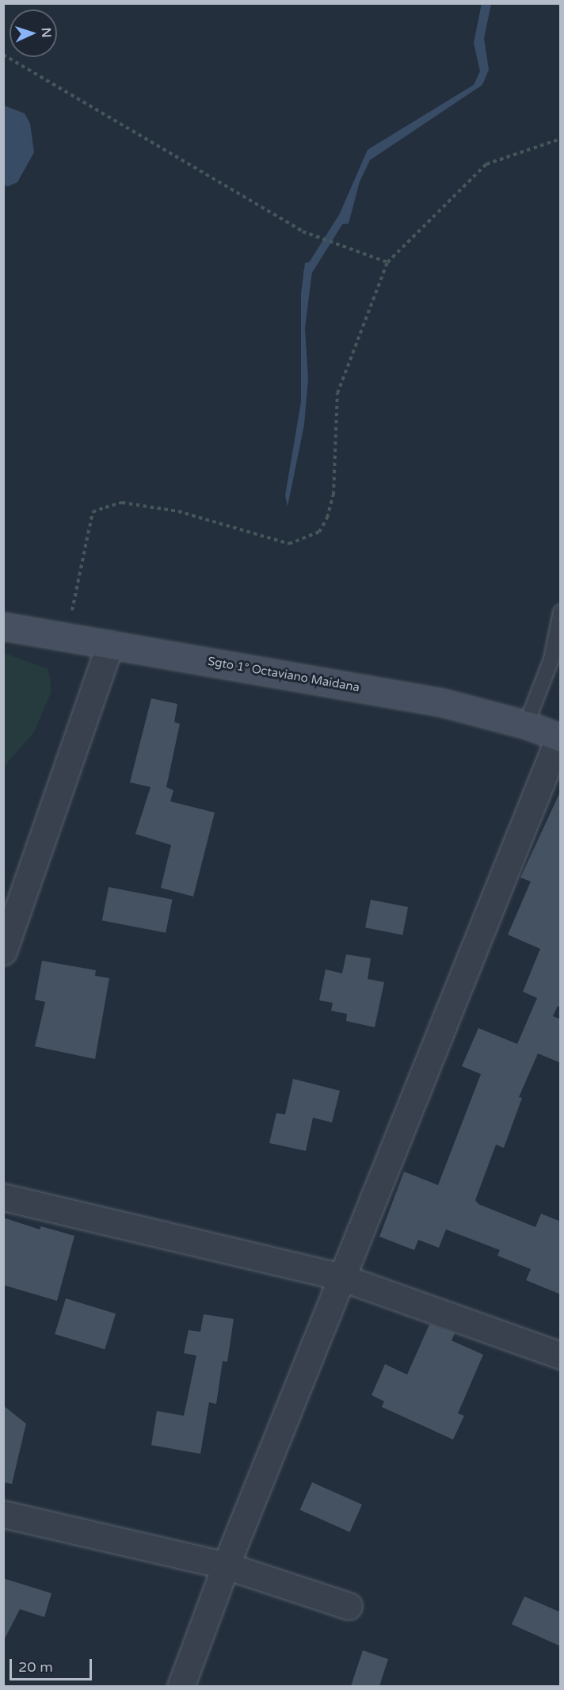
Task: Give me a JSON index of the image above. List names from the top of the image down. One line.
{"streets":{"main road":["Sgto 1° Octaviano Maidana"]},"scale_bar":"20 m","north":"right"}
